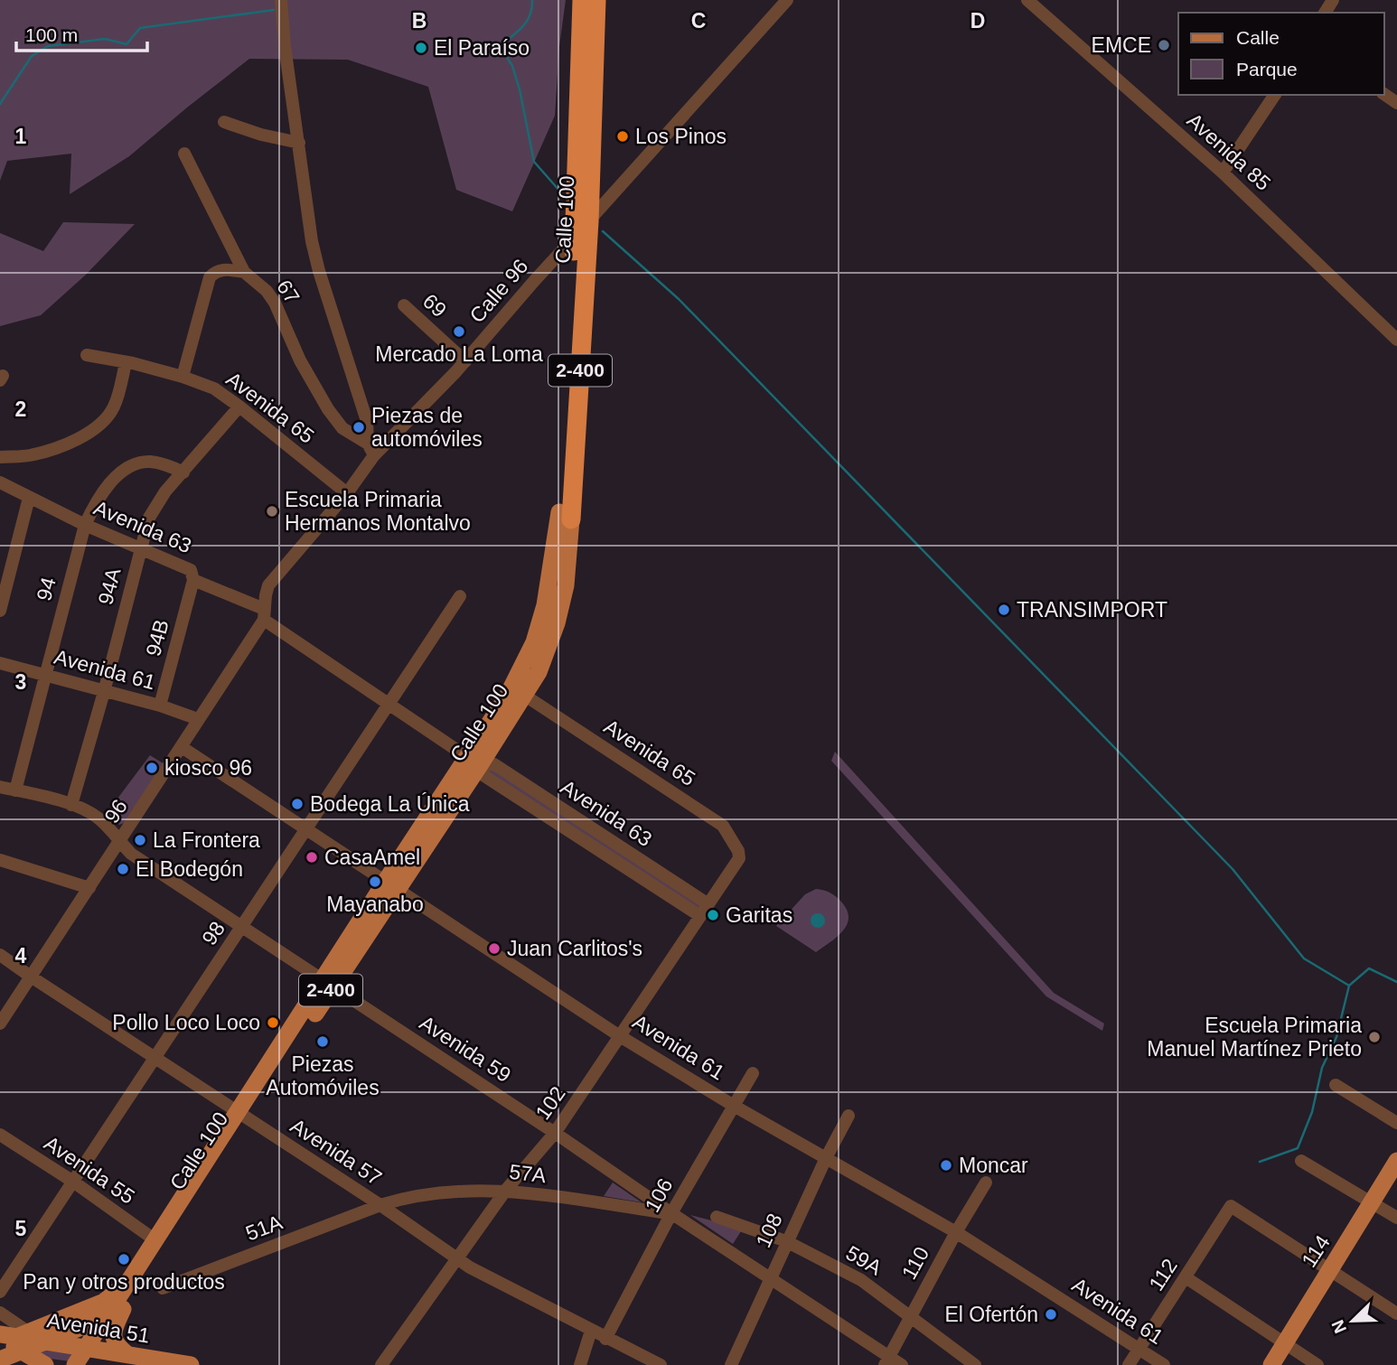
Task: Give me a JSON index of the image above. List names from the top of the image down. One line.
{"streets":{"highway":["Calle 100","2-400"],"main road":["114","Avenida 51"],"street":["Avenida 85","Calle 96","67","69","Avenida 65","Avenida 63","94A","94","94B","Avenida 61","96","98","Avenida 59","102","Avenida 57","Avenida 55","57A","106","51A","108","59A","110","112"]},"crossings":[["Calle 100","Calle 96"],["Calle 100","Avenida 65"],["Calle 100","Avenida 63"],["Calle 100","Avenida 61"],["Calle 100","Avenida 59"],["Calle 100","Avenida 57"],["Calle 100","Avenida 55"],["Calle 100","Avenida 51"],["Calle 96","67"],["Calle 96","69"],["Calle 96","Avenida 65"],["Calle 96","Avenida 63"],["Calle 96","96"],["Avenida 65","94A"],["Avenida 65","102"],["Avenida 63","94A"],["Avenida 63","94"],["Avenida 63","94B"],["Avenida 63","96"],["Avenida 63","98"],["Avenida 63","102"],["94A","94"],["94A","Avenida 61"],["94A","Avenida 59"],["94","Avenida 61"],["94","Avenida 59"],["94B","Avenida 61"],["Avenida 61","96"],["Avenida 61","98"],["Avenida 61","102"],["Avenida 61","106"],["Avenida 61","108"],["Avenida 61","110"],["Avenida 61","112"],["96","Avenida 59"],["96","Avenida 57"],["98","Avenida 59"],["98","Avenida 57"],["98","Avenida 55"],["Avenida 59","102"],["Avenida 59","57A"],["Avenida 59","106"],["Avenida 59","108"],["Avenida 59","110"],["102","Avenida 57"],["102","57A"],["Avenida 57","57A"],["Avenida 57","106"],["Avenida 57","51A"],["57A","106"],["57A","51A"],["108","59A"],["114","112"],["59A","110"]],"places":["EMCE","El Paraíso","Los Pinos","Mercado La Loma","Piezas de automóviles","Escuela Primaria Hermanos Montalvo","TRANSIMPORT","kiosco 96","Bodega La Única","La Frontera","CasaAmel","El Bodegón","Mayanabo","Garitas","Juan Carlitos's","Pollo Loco Loco","Escuela Primaria Manuel Martínez Prieto","Piezas Automóviles","Moncar","Pan y otros productos","El Ofertón"],"legend":["Calle","Parque"],"scale_bar":"100 m","north":"bottom left","grid":{"columns":["B","C","D"],"rows":["1","2","3","4","5"]}}
